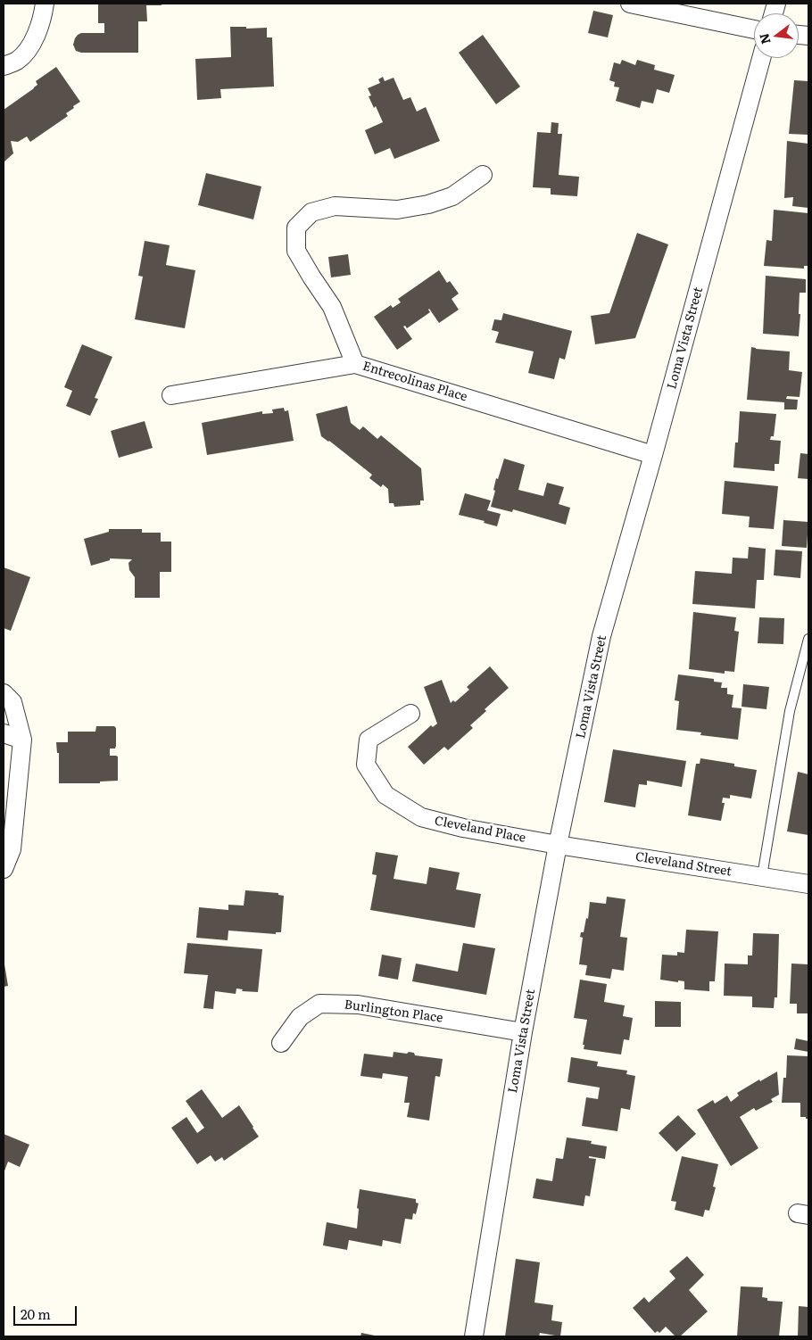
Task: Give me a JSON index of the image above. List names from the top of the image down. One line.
{"streets":{"street":["Loma Vista Street","Entrecolinas Place","Cleveland Place","Cleveland Street","Burlington Place"]},"crossings":[["Loma Vista Street","Entrecolinas Place"],["Loma Vista Street","Cleveland Place"],["Loma Vista Street","Cleveland Street"],["Loma Vista Street","Burlington Place"],["Cleveland Place","Cleveland Street"]],"scale_bar":"20 m","north":"left"}
